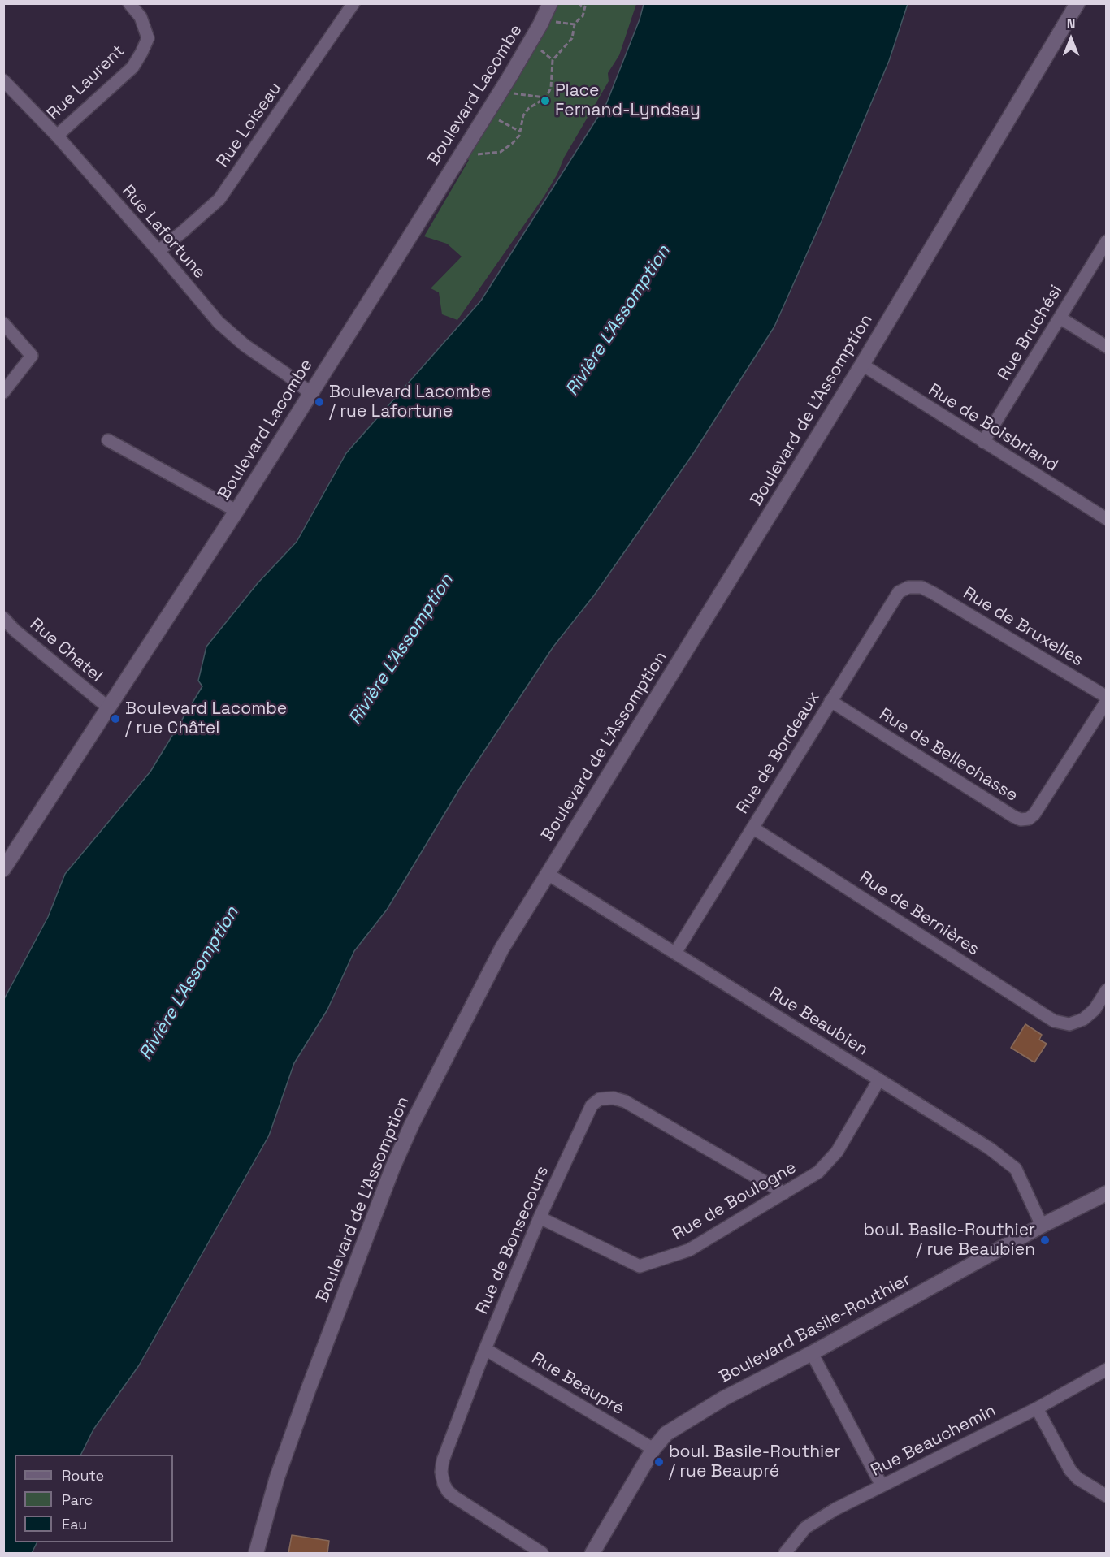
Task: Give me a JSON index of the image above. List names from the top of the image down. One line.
{"streets":{"street":["Rue Laurent","Boulevard Lacombe","Rue Loiseau","Rue Lafortune","Rue Bruchési","Boulevard de L'Assomption","Rue de Boisbriand","Rue de Bruxelles","Rue Chatel","Rue de Bordeaux","Rue de Bellechasse","Rue de Bernières","Rue Beaubien","Rue de Boulogne","Rue de Bonsecours","Boulevard Basile-Routhier","Rue Beaupré","Rue Beauchemin"]},"crossings":[["Rue Laurent","Rue Lafortune"],["Boulevard Lacombe","Rue Lafortune"],["Boulevard Lacombe","Rue Chatel"],["Rue Loiseau","Rue Lafortune"],["Rue Bruchési","Rue de Boisbriand"],["Boulevard de L'Assomption","Rue de Boisbriand"],["Boulevard de L'Assomption","Rue Beaubien"],["Rue de Bruxelles","Rue de Bordeaux"],["Rue de Bruxelles","Rue de Bellechasse"],["Rue de Bordeaux","Rue de Bellechasse"],["Rue de Bordeaux","Rue de Bernières"],["Rue de Bordeaux","Rue Beaubien"],["Rue Beaubien","Rue de Boulogne"],["Rue Beaubien","Boulevard Basile-Routhier"],["Rue de Boulogne","Rue de Bonsecours"],["Rue de Bonsecours","Rue Beaupré"],["Boulevard Basile-Routhier","Rue Beaupré"]],"water":["Rivière L'Assomption"],"places":["Place Fernand-Lyndsay","Boulevard Lacombe / rue Lafortune","Boulevard Lacombe / rue Châtel","boul. Basile-Routhier / rue Beaubien","boul. Basile-Routhier / rue Beaupré"],"legend":["Route","Parc","Eau"],"north":"top"}
